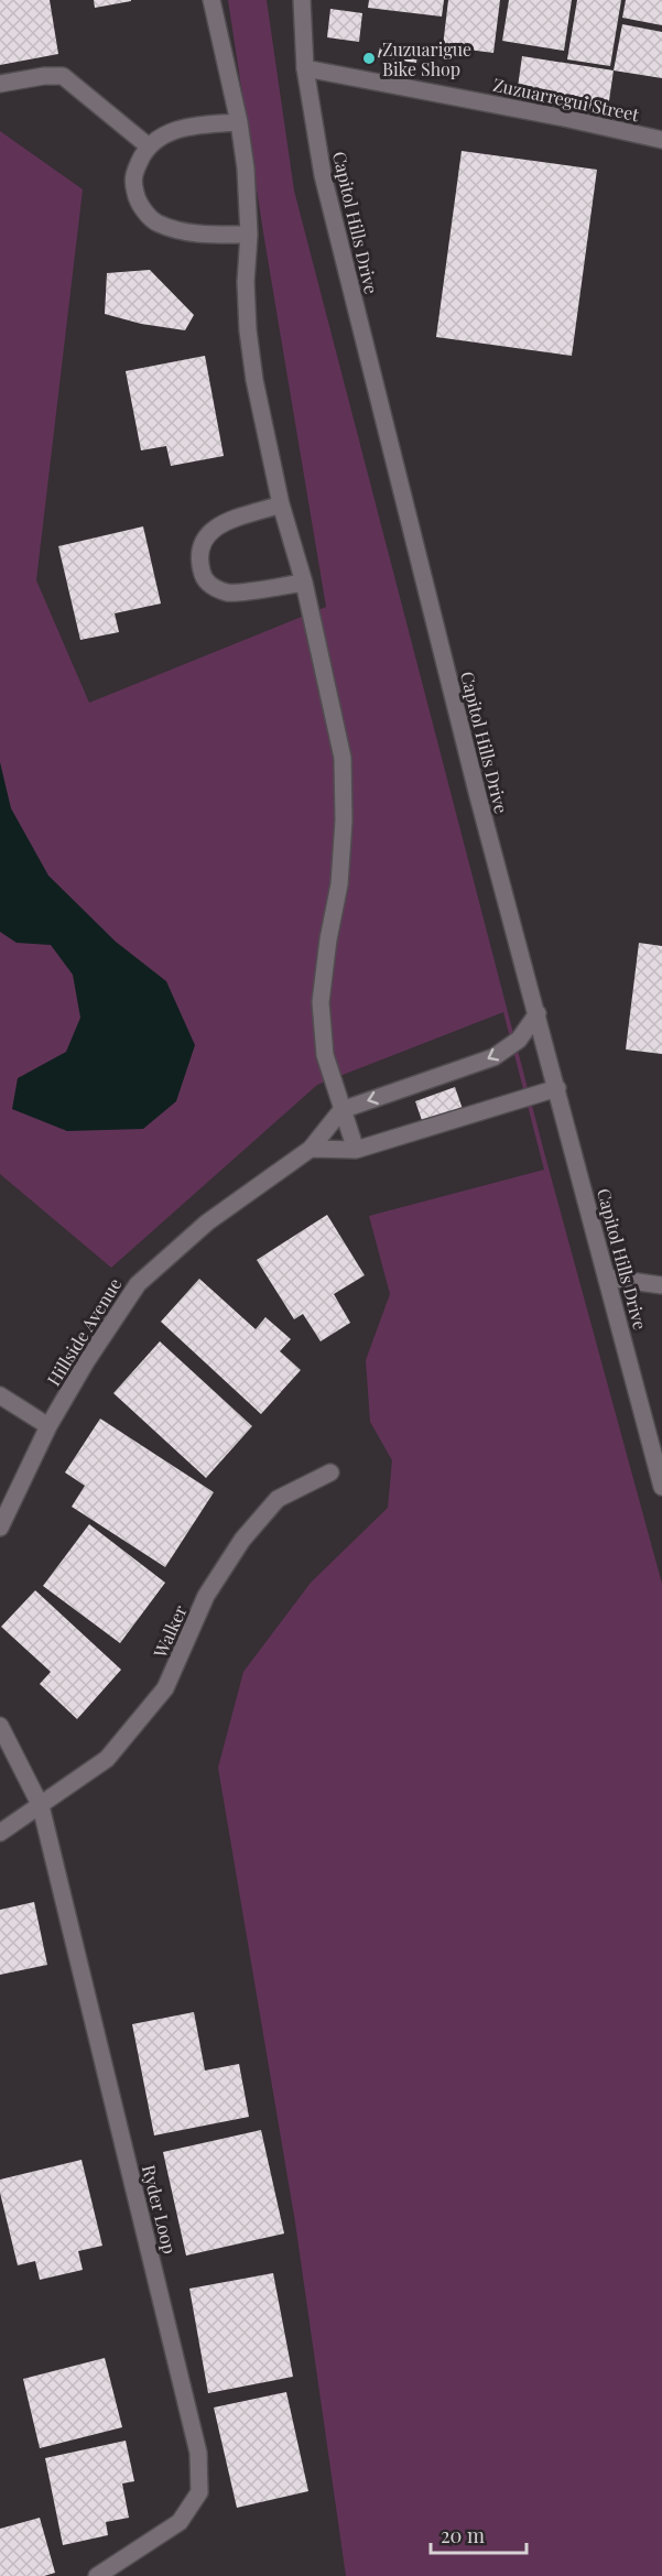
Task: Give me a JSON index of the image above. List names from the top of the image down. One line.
{"streets":{"street":["Zuzuarregui Street","Capitol Hills Drive","Hillside Avenue","Walker","Ryder Loop"]},"crossings":[["Zuzuarregui Street","Capitol Hills Drive"],["Walker","Ryder Loop"]],"places":["Zuzuarigue Bike Shop"],"scale_bar":"20 m"}
